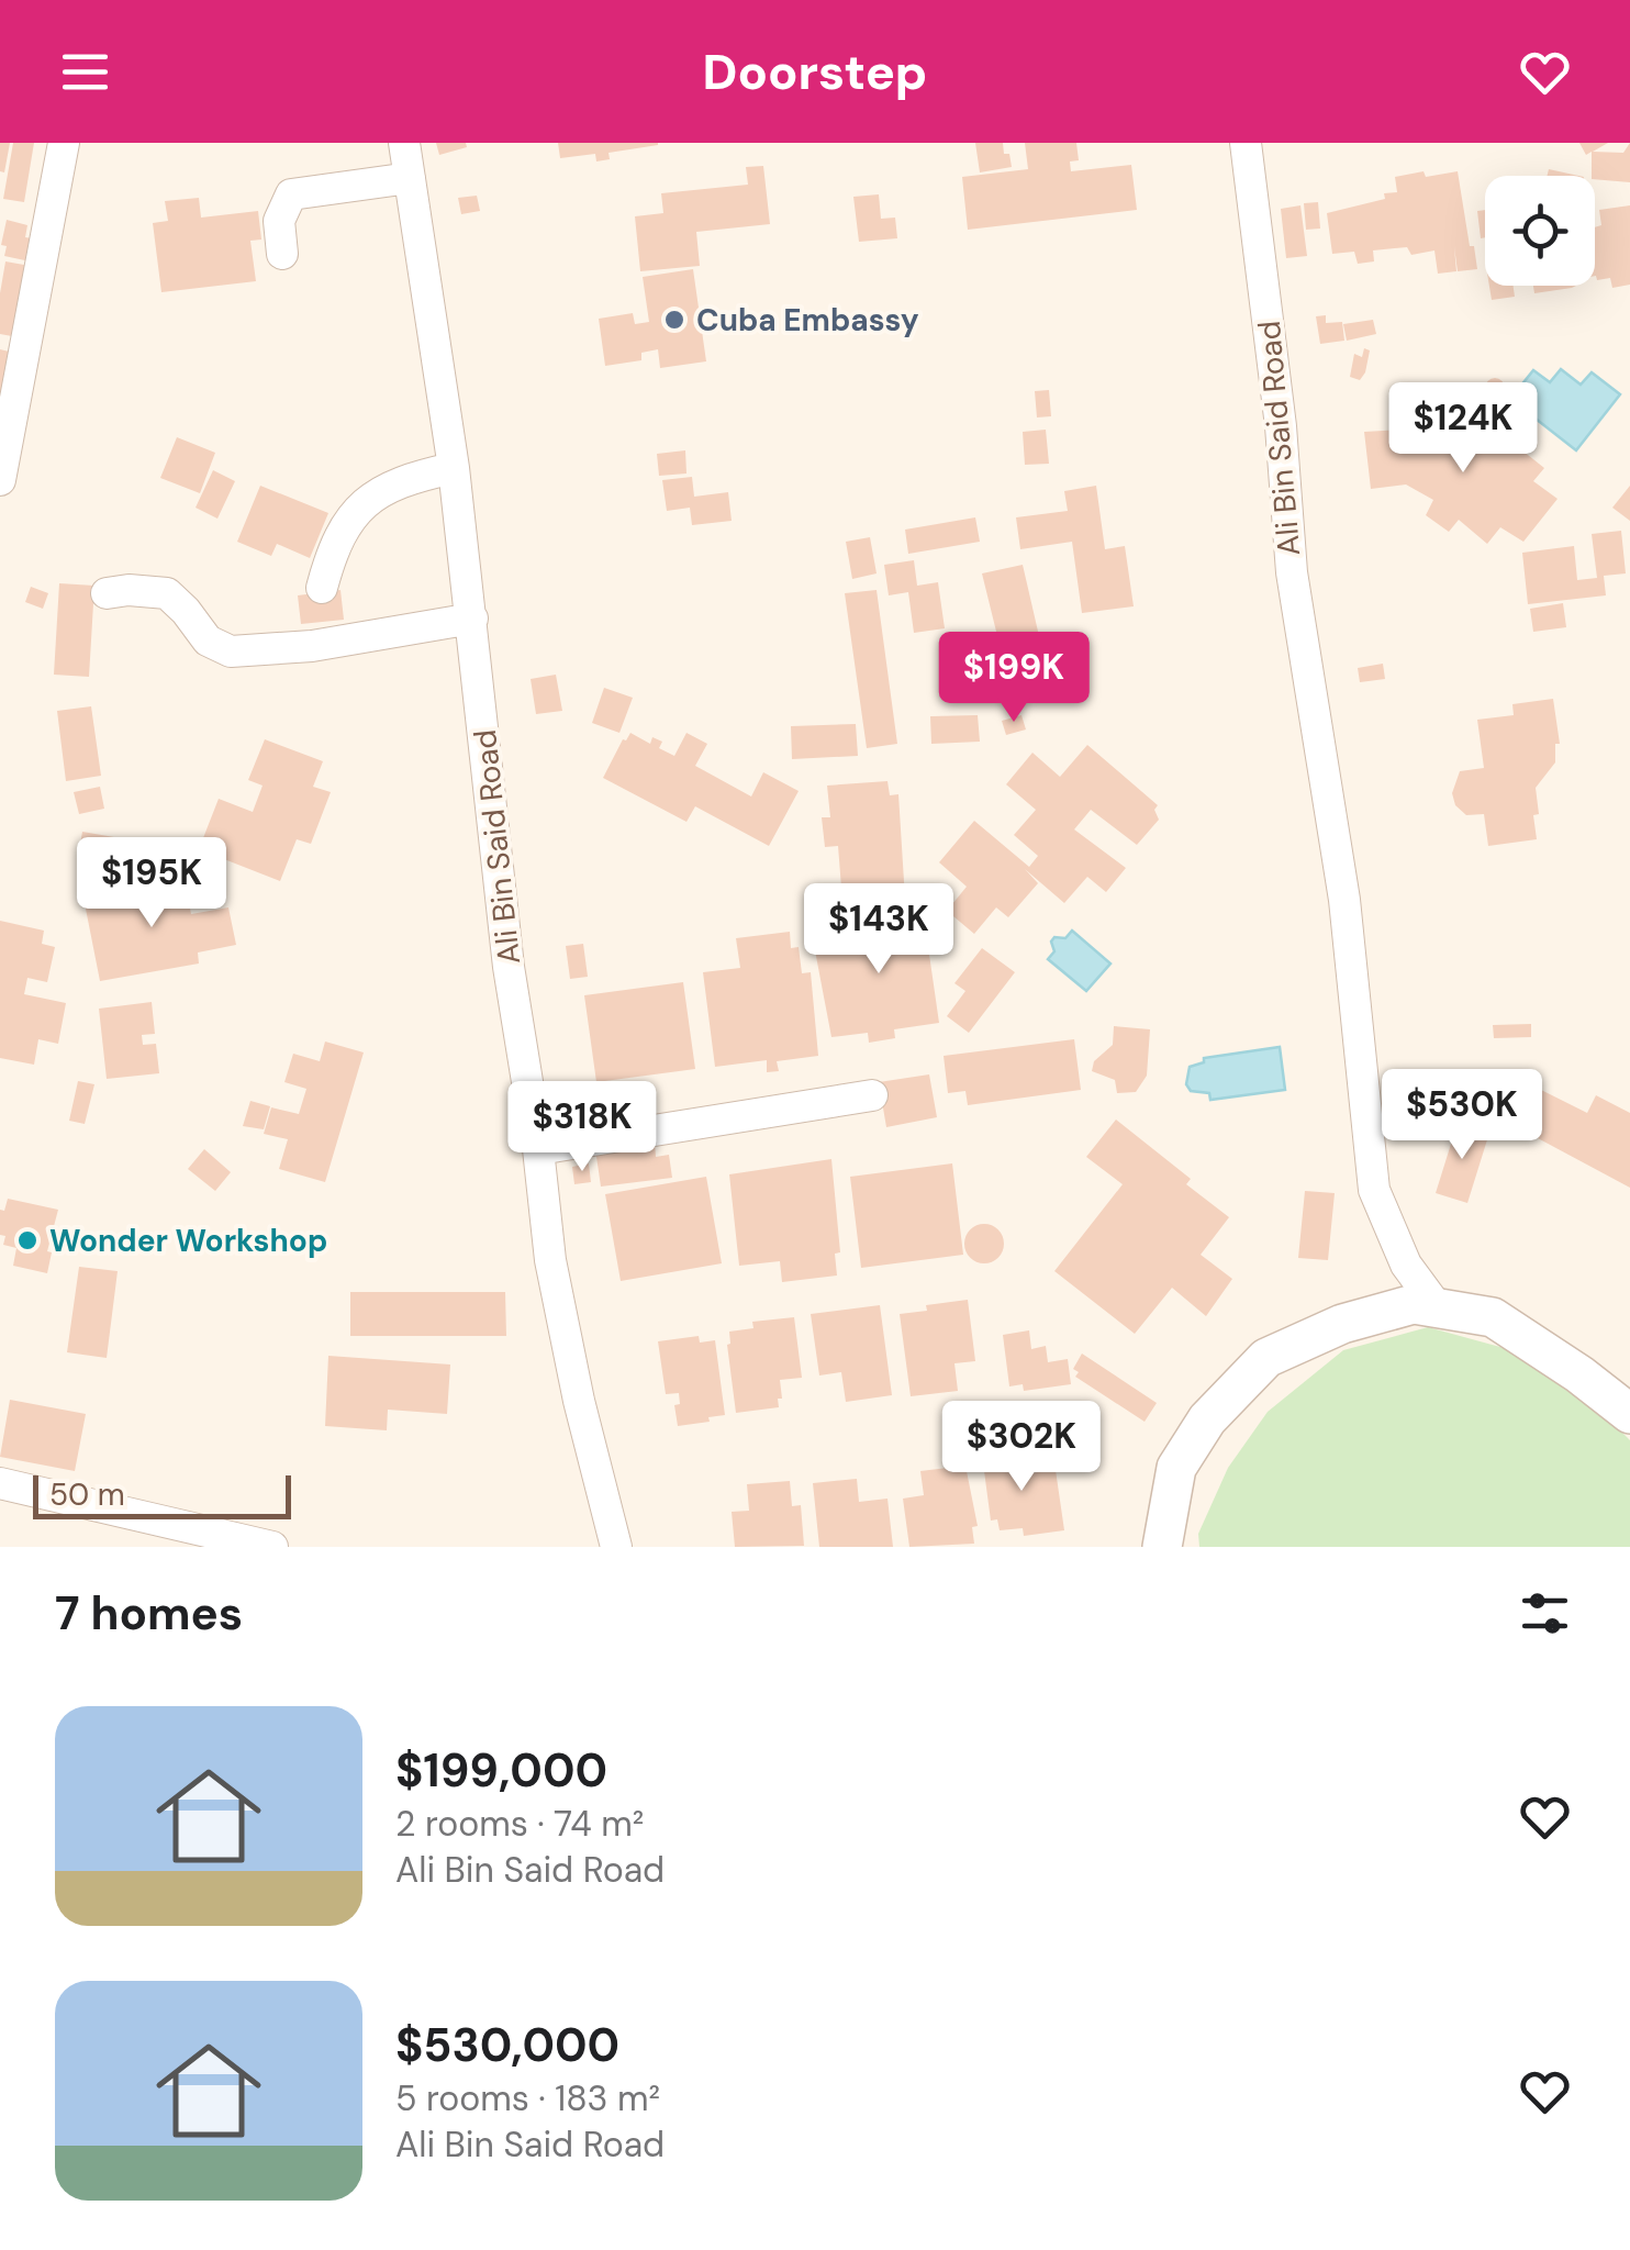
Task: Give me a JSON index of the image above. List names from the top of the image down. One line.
{"streets":{"street":["Ali Bin Said Road"]},"places":["Cuba Embassy","Wonder Workshop"],"scale_bar":"50 m","page":{"header":"Doorstep","price":["$124K","$199K","$195K","$143K","$530K","$318K","$302K"],"scale":"50 m","heading":"7 homes","list":[{"name":"$199,000","note":"2 rooms · 74 m² · Ali Bin Said Road"},{"name":"$530,000","note":"5 rooms · 183 m² · Ali Bin Said Road"}]}}
